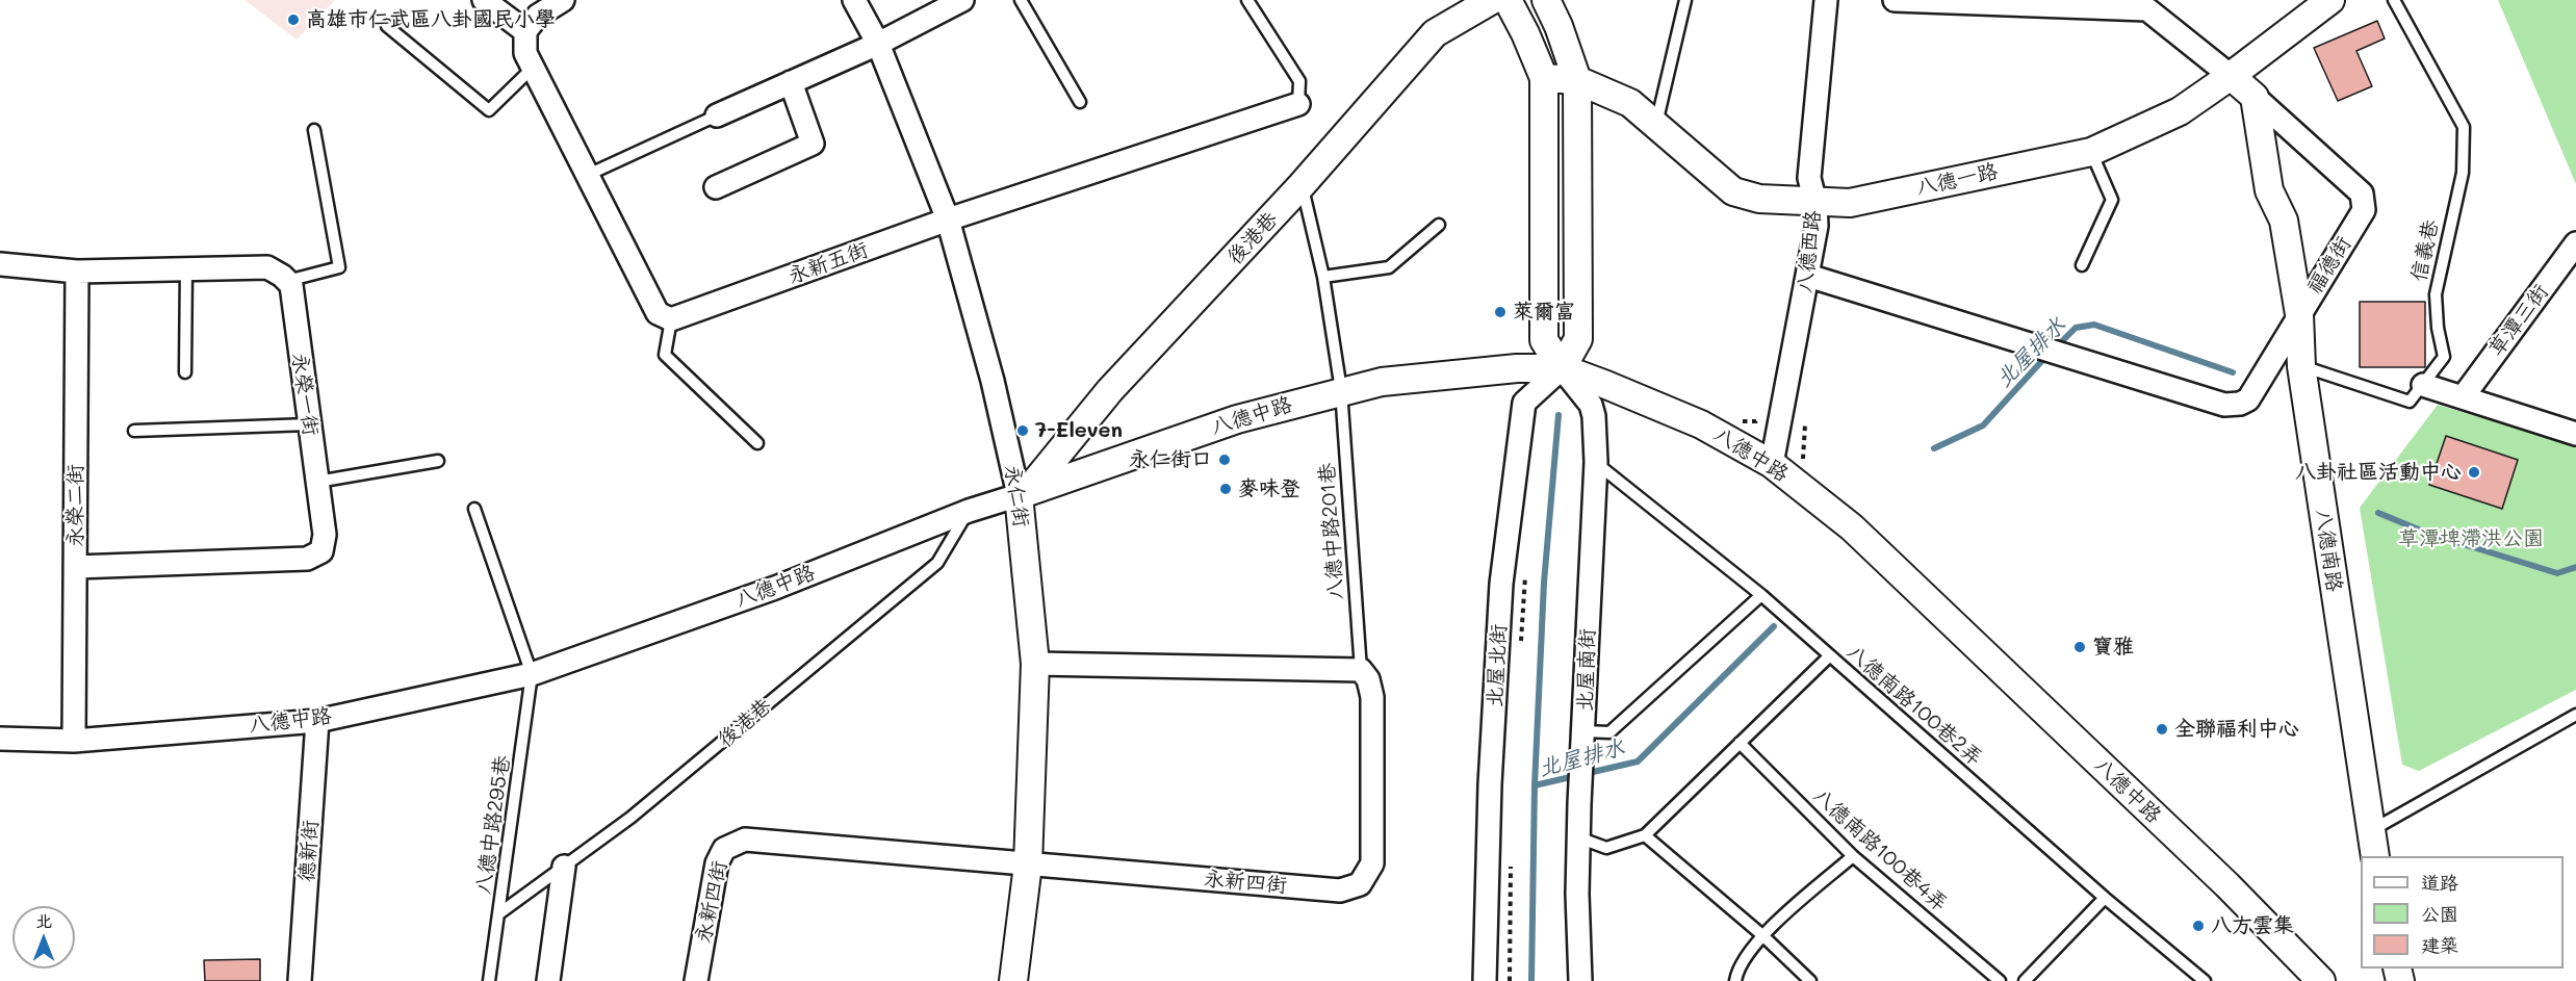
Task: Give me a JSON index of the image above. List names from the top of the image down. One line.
{"streets":{"street":["八德一路","後港巷","八德西路","永新五街","福德街","草潭三街","永榮一街","八德中路","永仁街","永榮二街","八德南路","北屋北街","北屋南街","德新街","永新四街"],"lane":["信義巷","八德中路201巷","八德南路100巷2弄","八德中路295巷","八德南路100巷4弄"]},"crossings":[["八德一路","八德西路"],["八德一路","福德街"],["後港巷","八德中路"],["後港巷","永仁街"],["後港巷","八德中路201巷"],["後港巷","八德中路295巷"],["信義巷","八德南路"],["八德西路","福德街"],["八德西路","八德中路"],["永新五街","永仁街"],["福德街","八德南路"],["永榮一街","永榮二街"],["八德中路","永仁街"],["八德中路","永榮二街"],["八德中路","八德中路201巷"],["八德中路","北屋北街"],["八德中路","北屋南街"],["八德中路","八德中路295巷"],["八德中路","德新街"],["永仁街","永新四街"],["八德中路201巷","永新四街"],["北屋北街","北屋南街"],["北屋南街","八德南路100巷2弄"]],"water":["北屋排水"],"parks":["草潭埤滯洪公園"],"places":["高雄市仁武區八卦國民小學","萊爾富","7-Eleven","永仁街口","八卦社區活動中心","麥味登","寶雅","全聯福利中心","八方雲集"],"legend":["道路","公園","建築"],"north":"top"}
